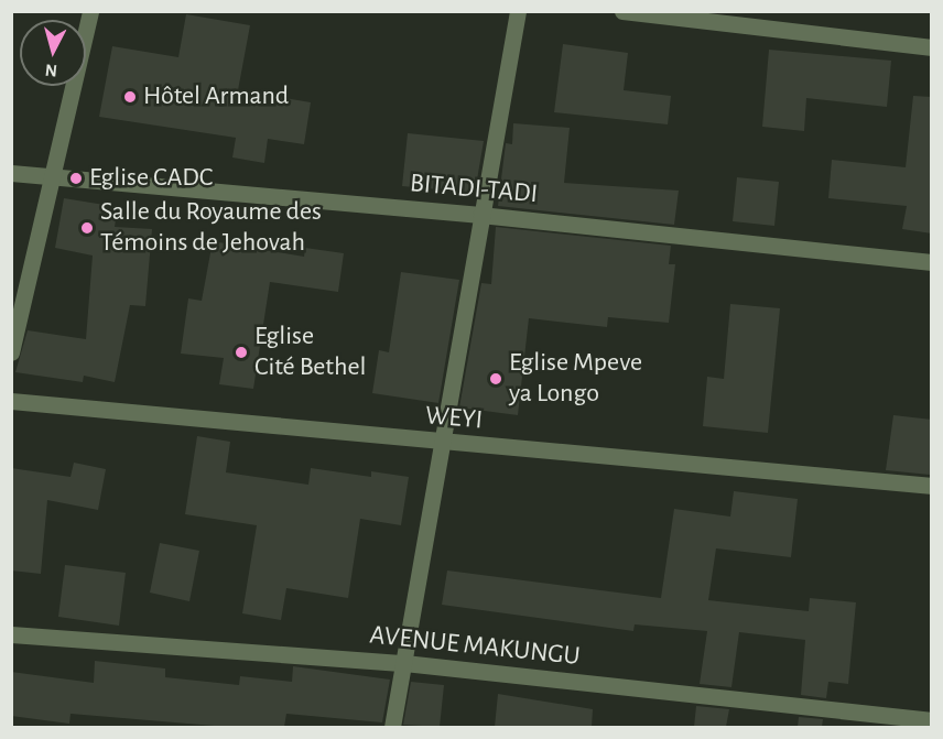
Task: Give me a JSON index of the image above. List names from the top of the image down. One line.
{"streets":{"street":["BITADI-TADI","WEYI","AVENUE MAKUNGU"]},"places":["Hôtel Armand","Eglise CADC","Salle du Royaume des Témoins de Jehovah","Eglise Cité Bethel","Eglise Mpeve ya Longo"],"north":"bottom"}
